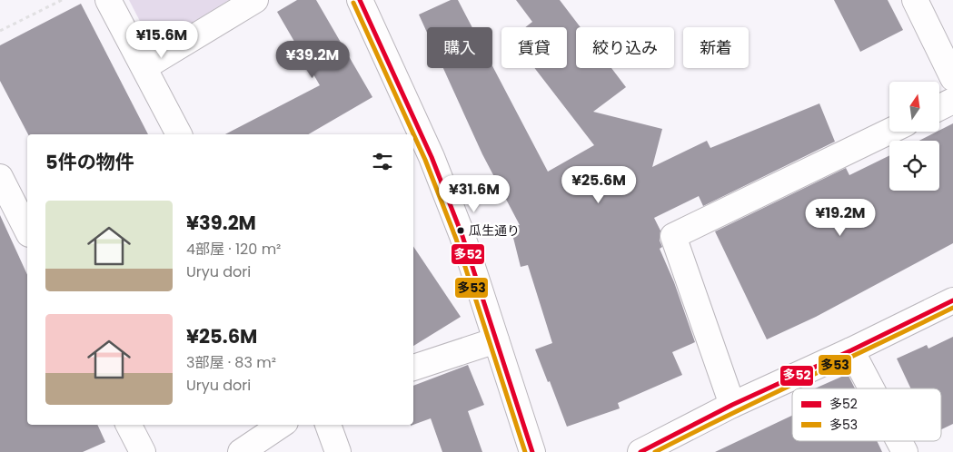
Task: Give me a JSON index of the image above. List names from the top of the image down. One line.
{"places":["瓜生通り"],"lines":["transit line 多52","transit line 多53"],"legend":["多52","多53"],"north":"top","page":{"price":["¥15.6M","¥39.2M","¥25.6M","¥31.6M","¥19.2M"],"chip":["購入","賃貸","絞り込み","新着"],"heading":"5件の物件","list":[{"name":"¥39.2M","note":"4部屋 · 120 m² · Uryu dori"},{"name":"¥25.6M","note":"3部屋 · 83 m² · Uryu dori"}]}}
